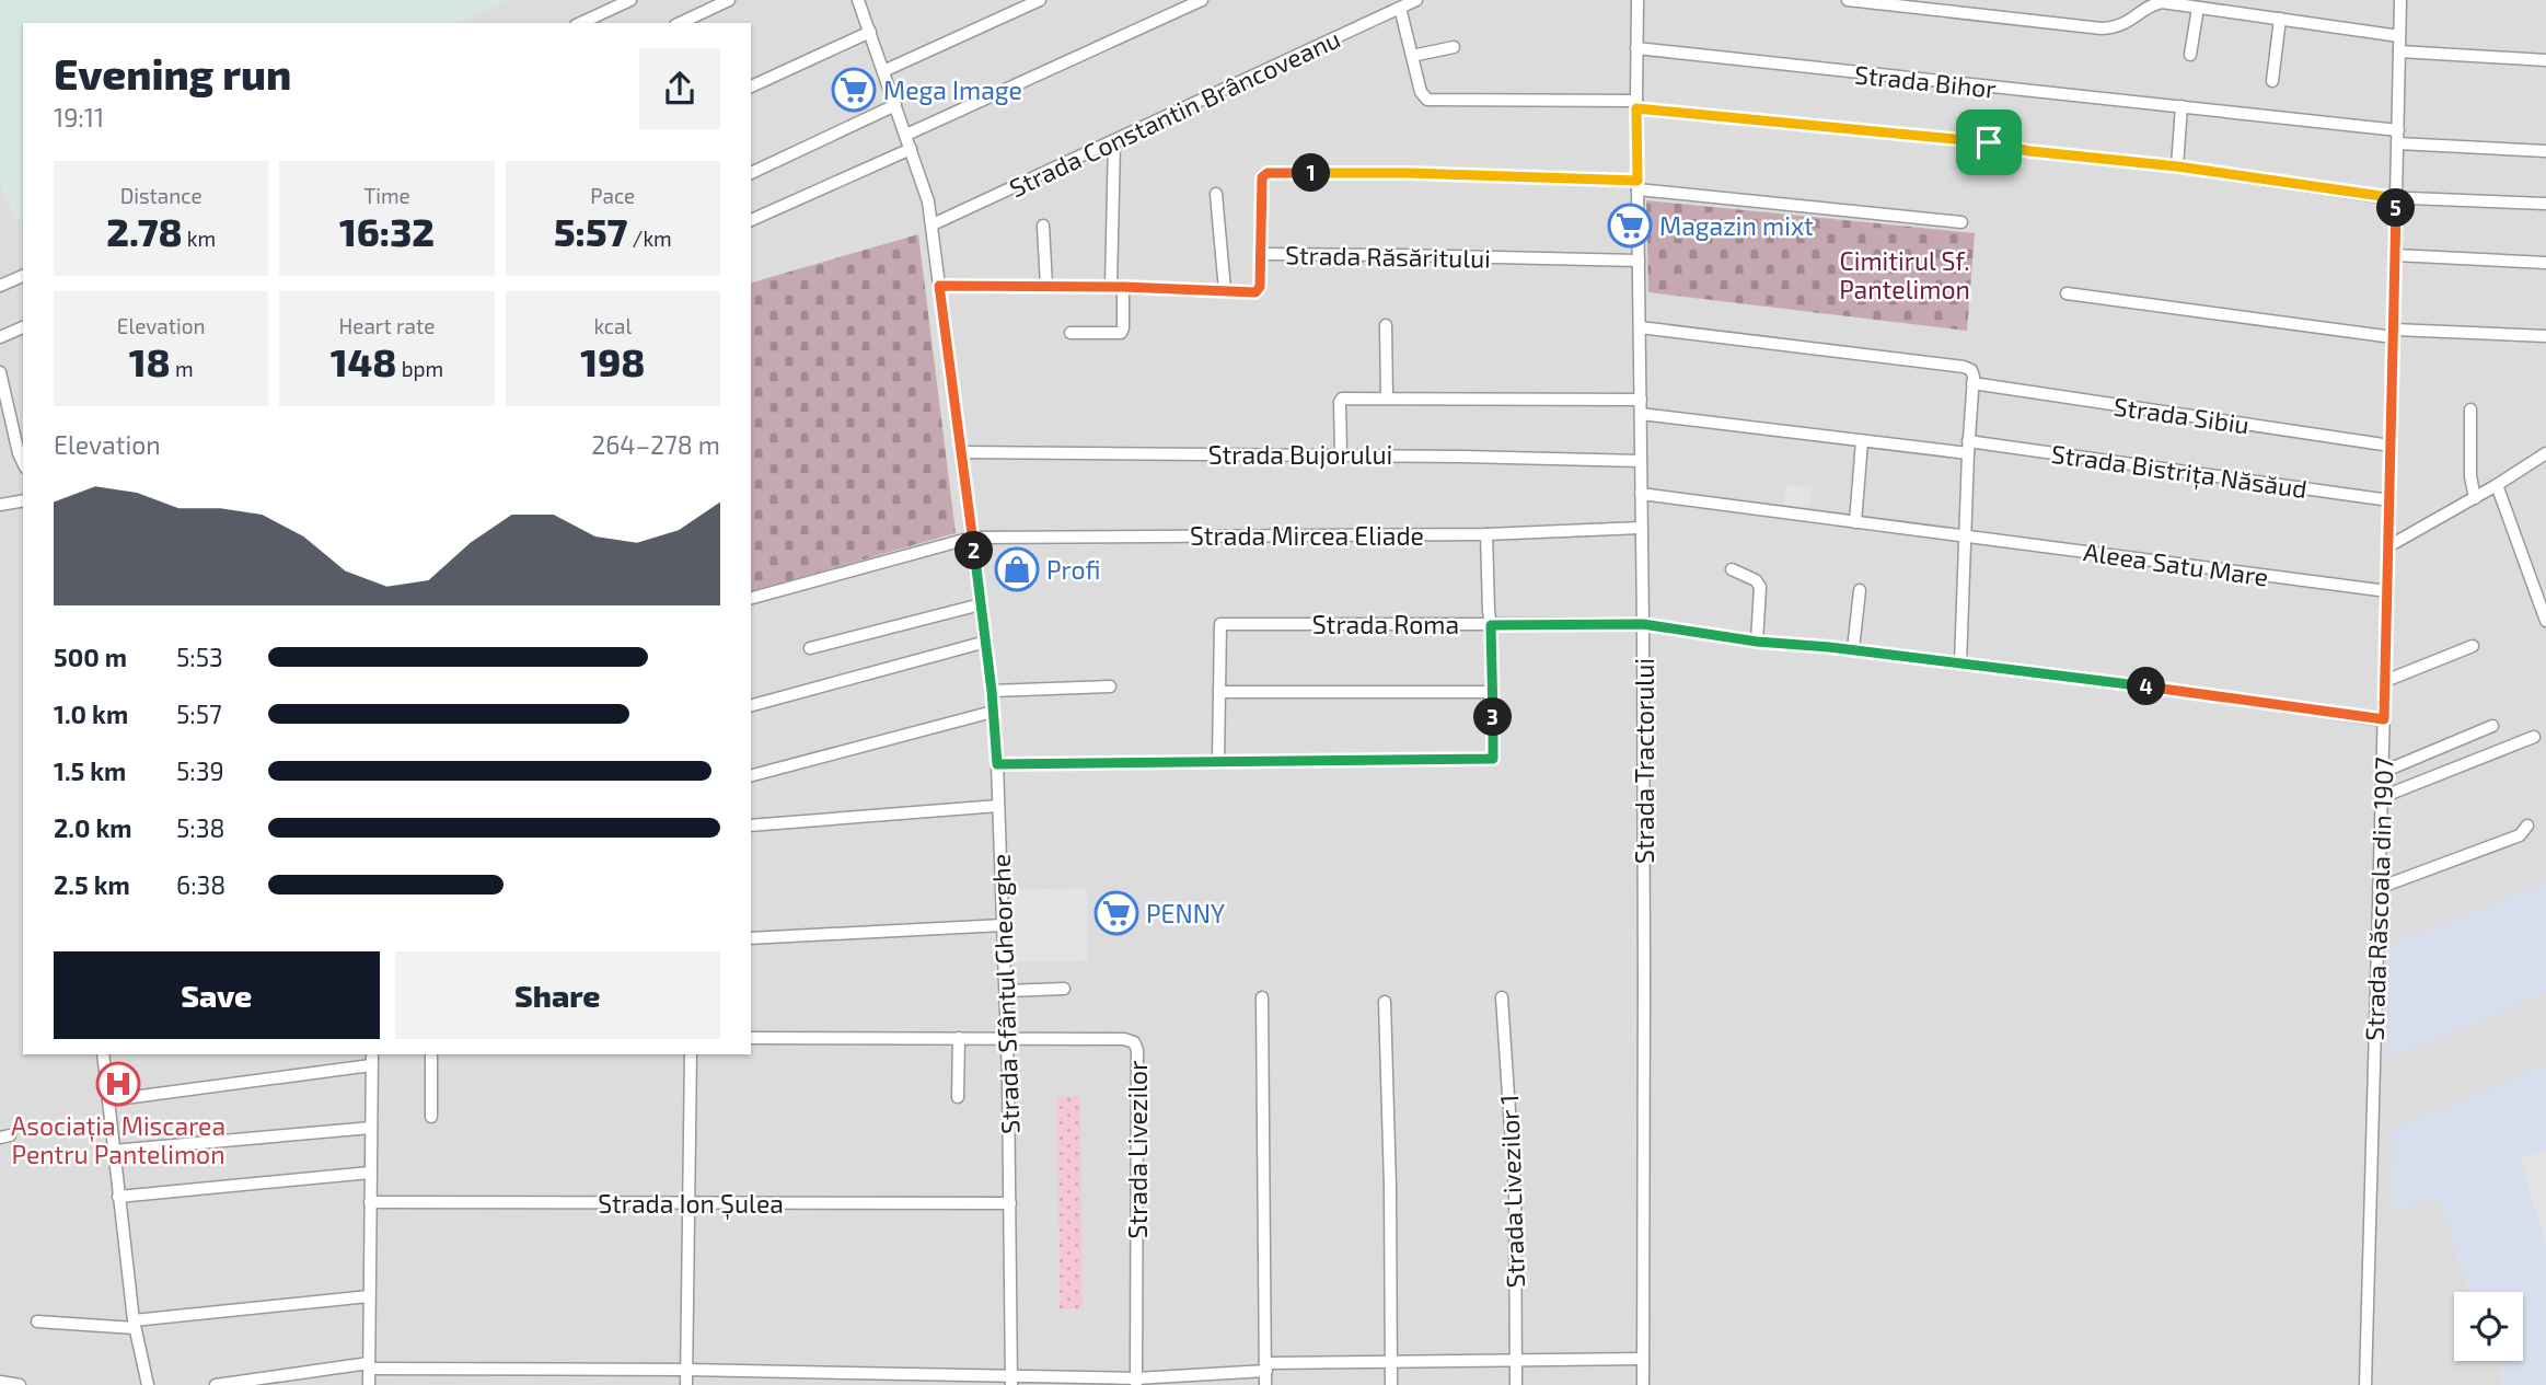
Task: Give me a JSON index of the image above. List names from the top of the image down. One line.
{"streets":{"street":["Strada Bihor","Strada Constantin Brâncoveanu","Strada Răsăritului","Strada Sibiu","Strada Bujorului","Strada Bistrița Năsăud","Strada Mircea Eliade","Aleea Satu Mare","Strada Roma","Strada Tractorului","Strada Răscoala din 1907","Strada Sfântul Gheorghe","Strada Livezilor","Strada Livezilor 1","Strada Ion Șulea"]},"crossings":[["Strada Bihor","Strada Tractorului"],["Strada Bihor","Strada Răscoala din 1907"],["Strada Constantin Brâncoveanu","Strada Sfântul Gheorghe"],["Strada Răsăritului","Strada Tractorului"],["Strada Răsăritului","Strada Sfântul Gheorghe"],["Strada Sibiu","Strada Răscoala din 1907"],["Strada Bujorului","Strada Tractorului"],["Strada Bujorului","Strada Sfântul Gheorghe"],["Strada Bistrița Năsăud","Strada Tractorului"],["Strada Bistrița Năsăud","Strada Răscoala din 1907"],["Strada Mircea Eliade","Strada Tractorului"],["Strada Mircea Eliade","Strada Sfântul Gheorghe"],["Aleea Satu Mare","Strada Tractorului"],["Aleea Satu Mare","Strada Răscoala din 1907"],["Strada Roma","Strada Tractorului"],["Strada Roma","Strada Răscoala din 1907"],["Strada Sfântul Gheorghe","Strada Livezilor"],["Strada Sfântul Gheorghe","Strada Ion Șulea"]],"parks":["Cimitirul Sf. Pantelimon"],"places":{"supermarket":["Mega Image","Magazin mixt","PENNY"],"shop":["Profi"],"hospital":["Asociația Miscarea Pentru Pantelimon"]},"page":{"heading":["Evening run","19:11"],"pins":["1","5","2","4","3"],"stats":[["Distance","2.78 km"],["Time","16:32"],["Pace","5:57 /km"],["Elevation","18 m"],["Heart rate","148 bpm"],["kcal","198"]],"chart":["Elevation","264–278 m"],"list":[{"name":"500 m","note":"5:53"},{"name":"1.0 km","note":"5:57"},{"name":"1.5 km","note":"5:39"},{"name":"2.0 km","note":"5:38"},{"name":"2.5 km","note":"6:38"}],"buttons":["Save","Share"]}}
